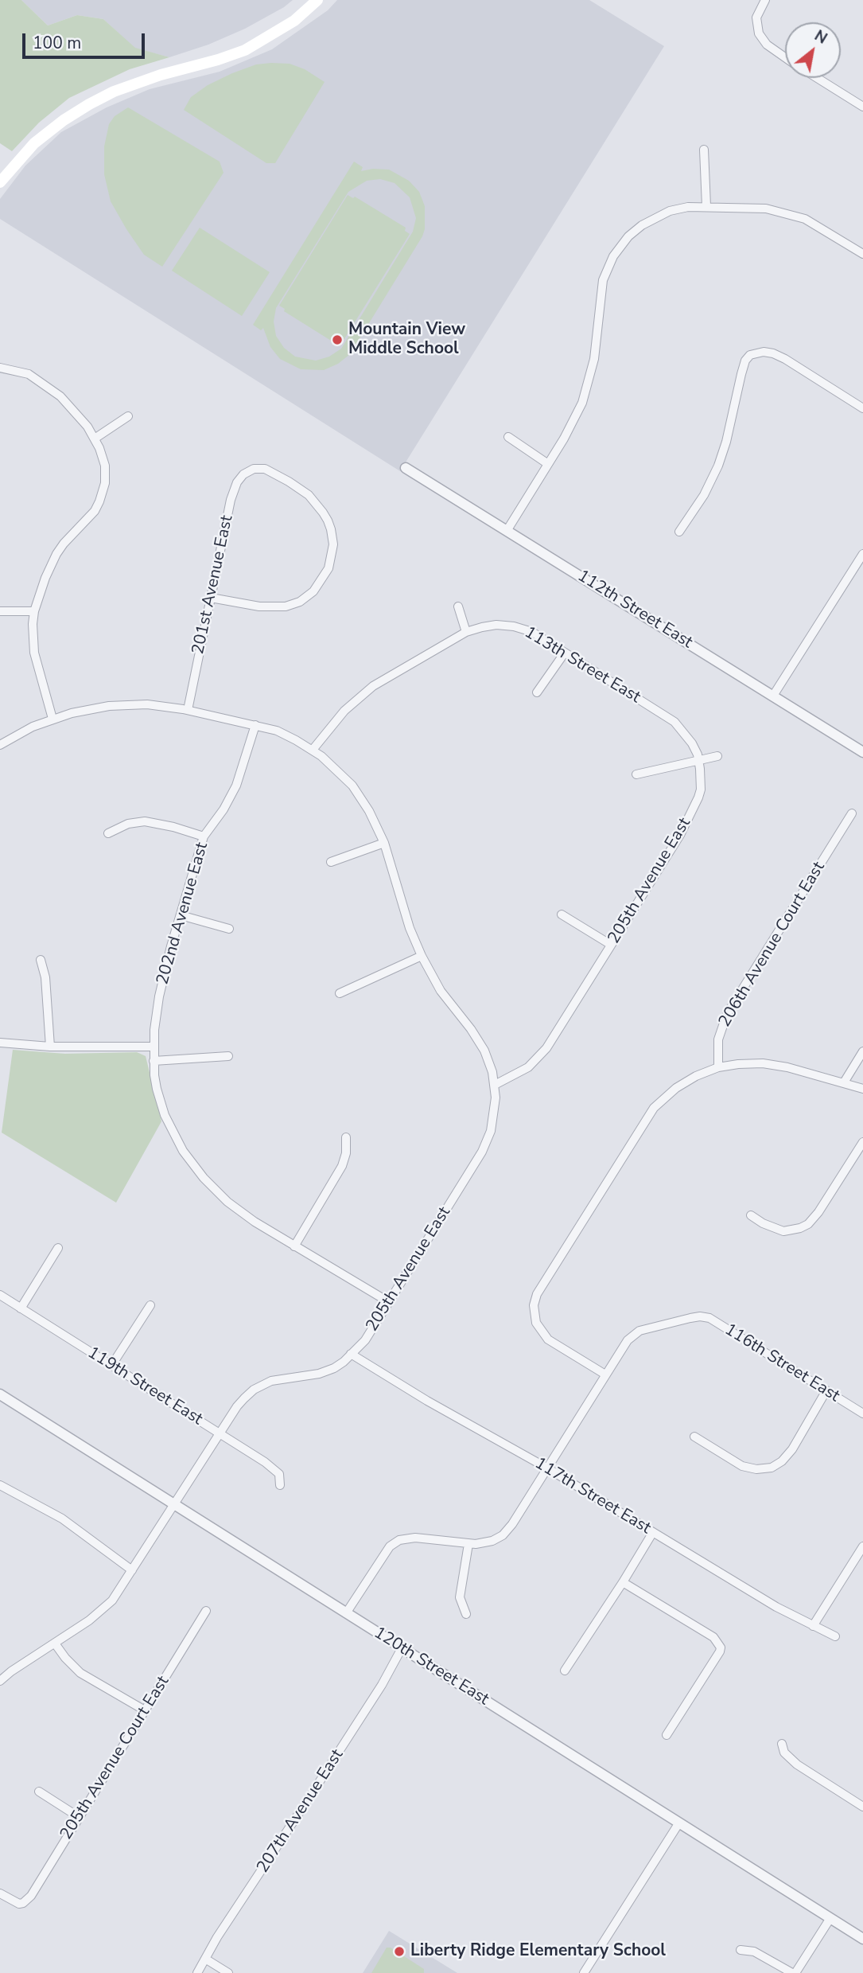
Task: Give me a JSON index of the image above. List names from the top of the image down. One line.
{"streets":{"street":["201st Avenue East","112th Street East","113th Street East","205th Avenue East","202nd Avenue East","206th Avenue Court East","116th Street East","119th Street East","117th Street East","120th Street East","205th Avenue Court East","207th Avenue East"]},"crossings":[["113th Street East","205th Avenue East"],["205th Avenue East","119th Street East"],["205th Avenue East","117th Street East"],["205th Avenue East","120th Street East"],["120th Street East","207th Avenue East"]],"places":["Mountain View Middle School","Liberty Ridge Elementary School"],"scale_bar":"100 m","north":"top right"}
